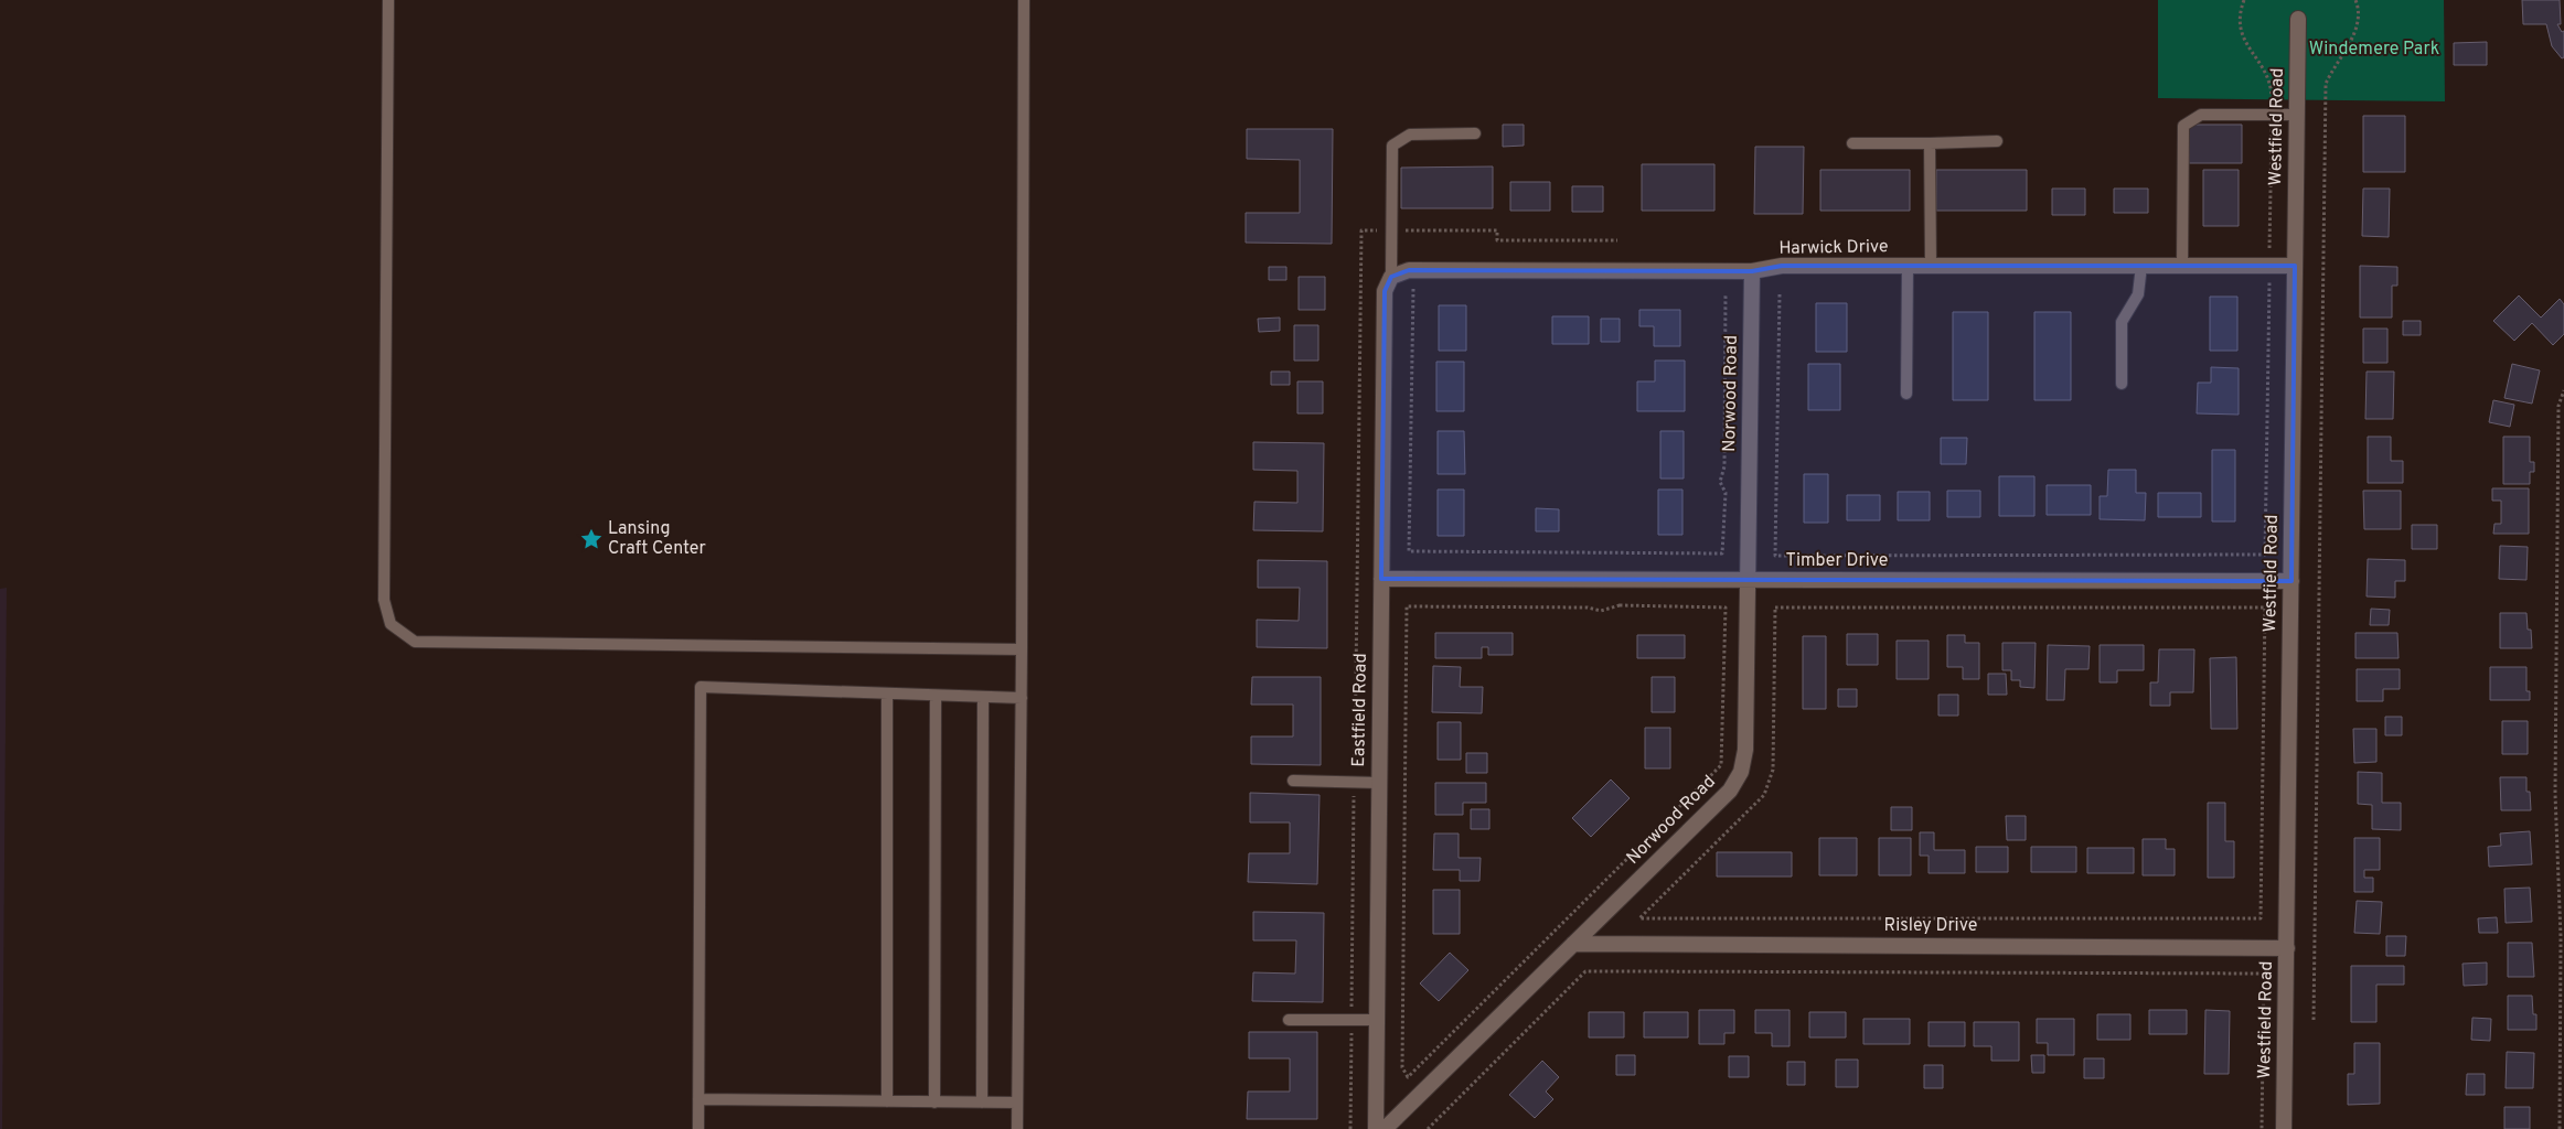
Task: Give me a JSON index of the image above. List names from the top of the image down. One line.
{"streets":{"street":["Westfield Road","Harwick Drive","Norwood Road","Timber Drive","Eastfield Road","Risley Drive"]},"crossings":[["Westfield Road","Harwick Drive"],["Westfield Road","Timber Drive"],["Westfield Road","Risley Drive"],["Harwick Drive","Norwood Road"],["Harwick Drive","Eastfield Road"],["Norwood Road","Timber Drive"],["Norwood Road","Risley Drive"],["Timber Drive","Eastfield Road"]],"parks":["Windemere Park"],"places":{"place":["Lansing Craft Center"]}}
